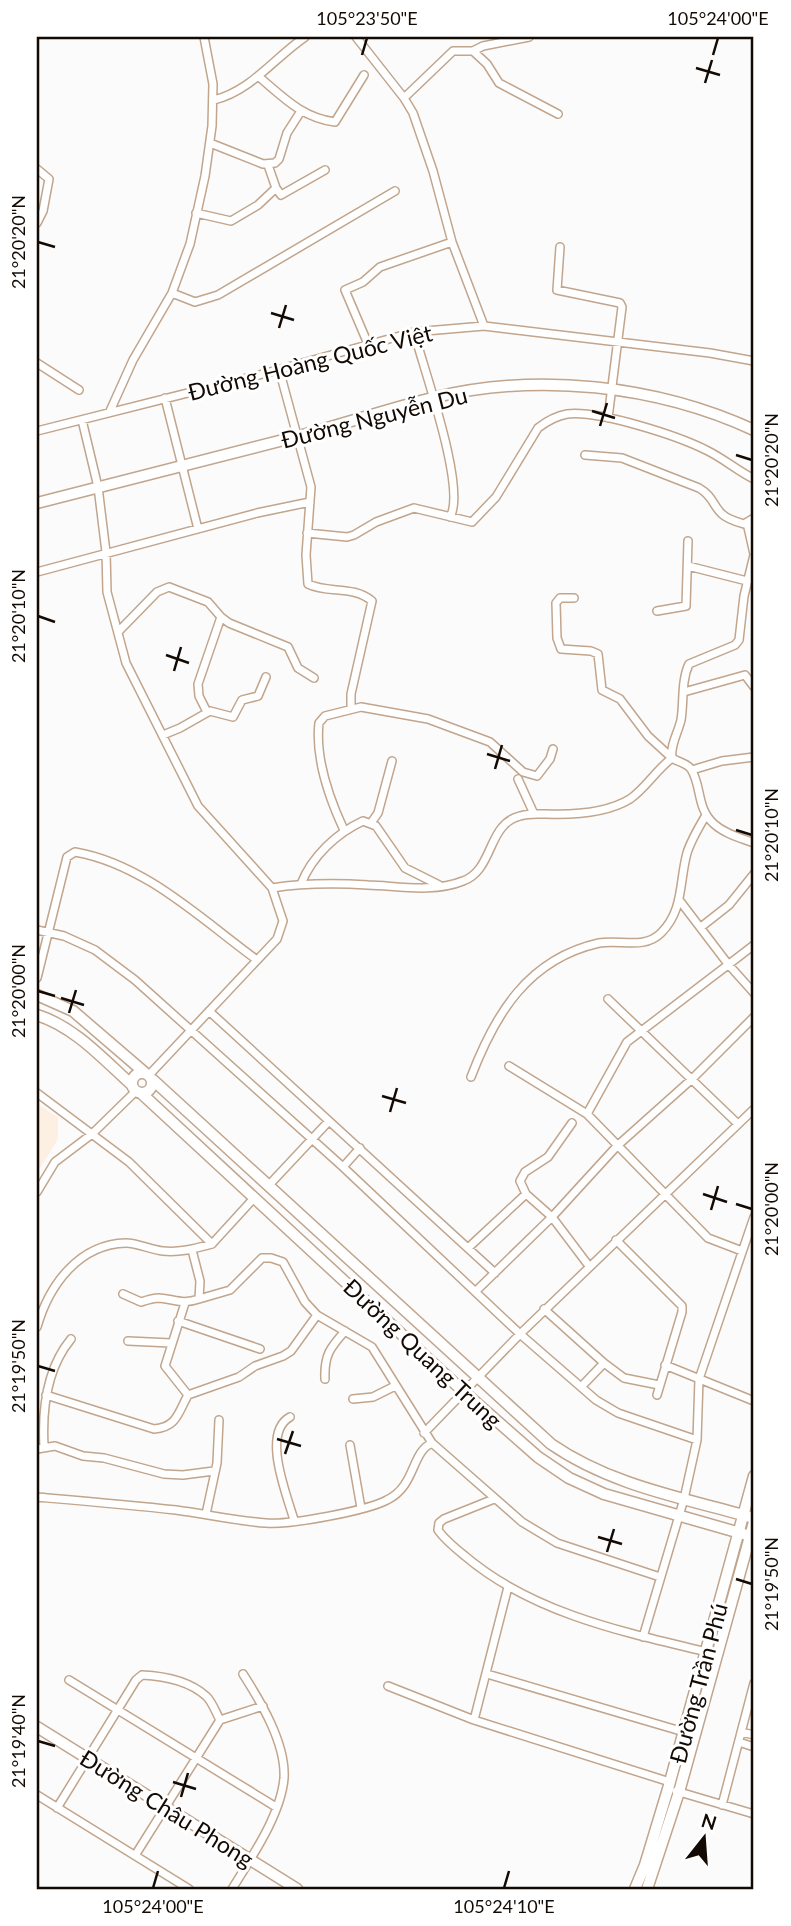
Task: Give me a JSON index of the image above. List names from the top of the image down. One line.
{"streets":{"main road":["Đường Nguyễn Du","Đường Quang Trung","Đường Trần Phú","Đường Châu Phong"],"street":["Đường Hoàng Quốc Việt"]},"crossings":[["Đường Quang Trung","Đường Trần Phú"]],"north":"top","coordinates":["105°23'50\"E","105°24'00\"E","21°20'20\"N","21°20'10\"N","21°20'00\"N","21°19'50\"N","21°19'40\"N","105°24'10\"E"]}
